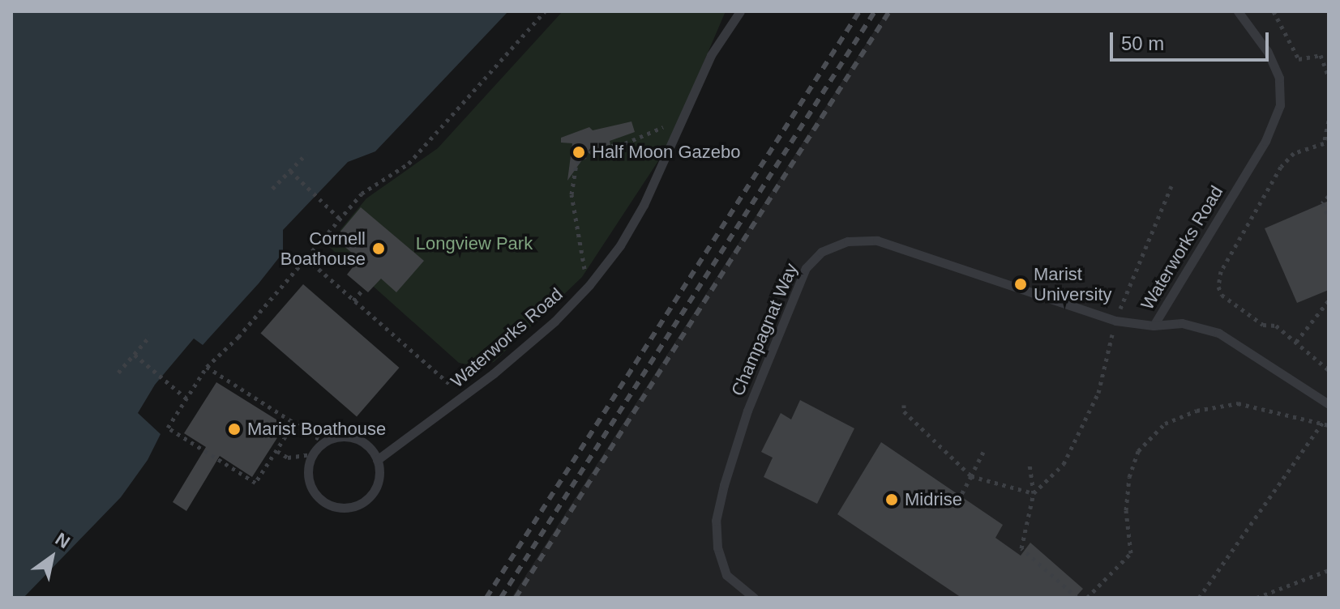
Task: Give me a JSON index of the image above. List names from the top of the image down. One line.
{"streets":{"lane":["Waterworks Road","Champagnat Way"]},"crossings":[["Waterworks Road","Champagnat Way"]],"parks":["Longview Park"],"places":["Half Moon Gazebo","Cornell Boathouse","Marist University","Marist Boathouse","Midrise"],"scale_bar":"50 m","north":"top right"}
